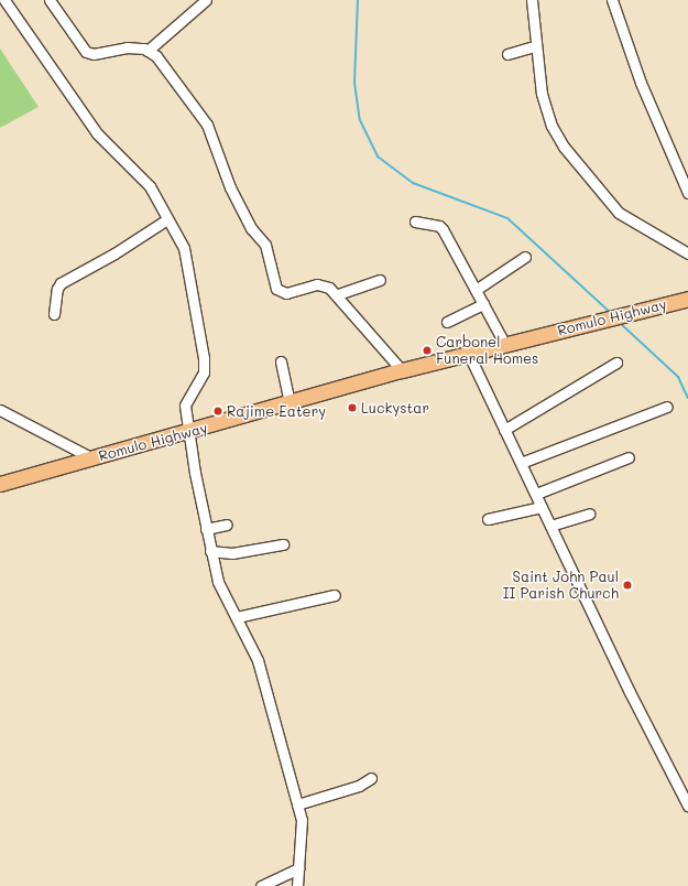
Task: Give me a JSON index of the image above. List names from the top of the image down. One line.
{"streets":{"highway":["Romulo Highway"]},"places":["Carbonel Funeral Homes","Luckystar","Rajime Eatery","Saint John Paul II Parish Church"]}
